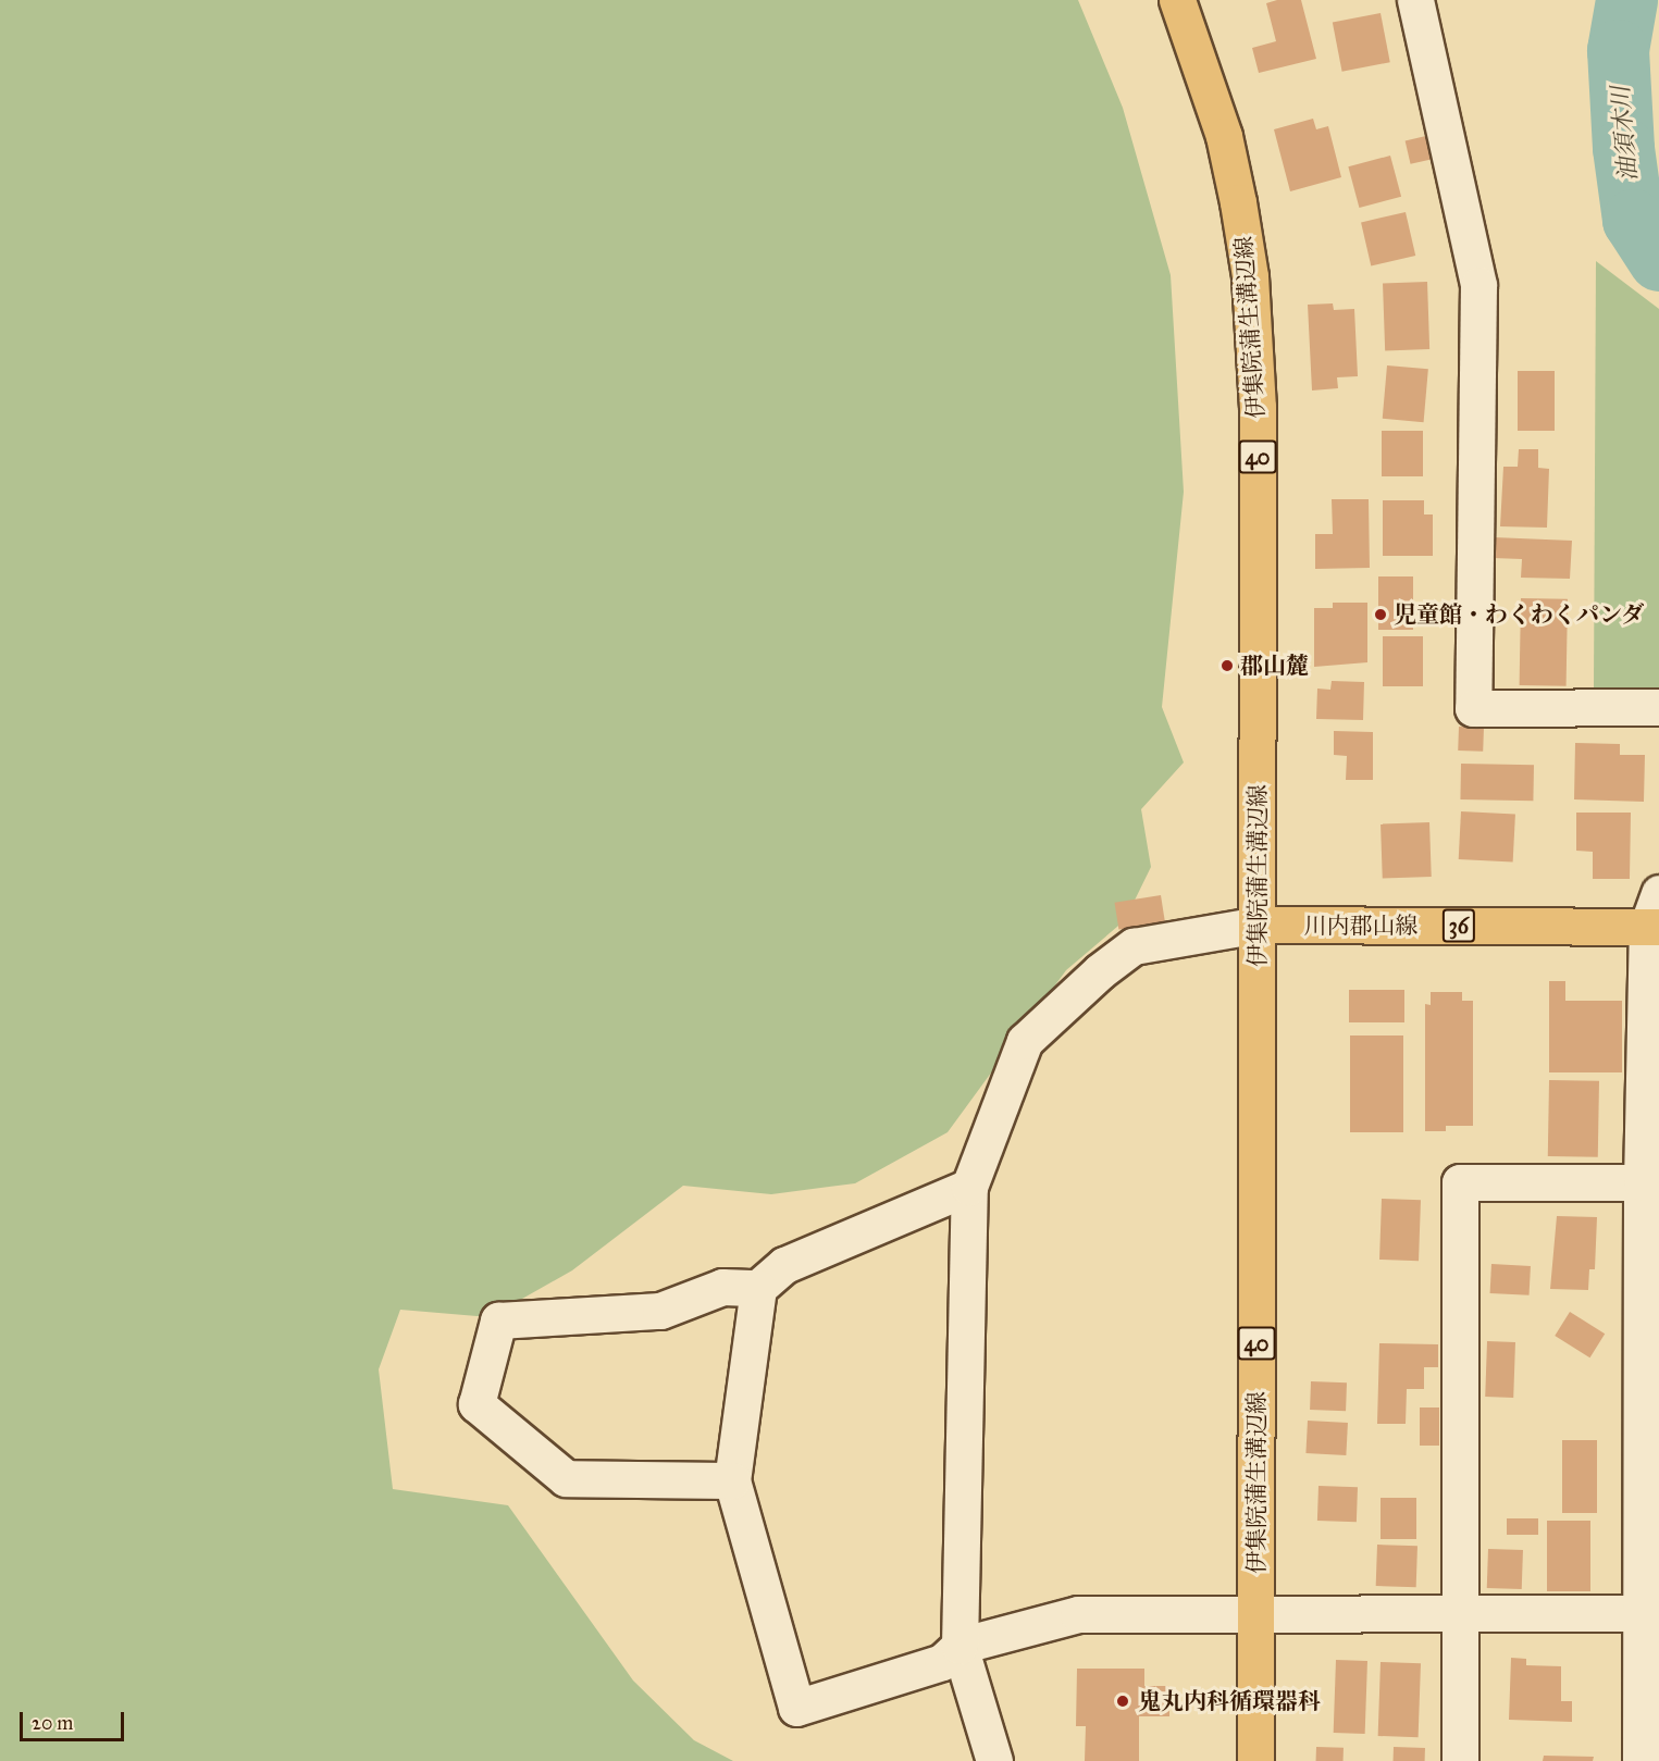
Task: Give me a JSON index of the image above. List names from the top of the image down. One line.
{"streets":{"main road":["伊集院蒲生溝辺線","40","川内郡山線","36"]},"crossings":[["伊集院蒲生溝辺線","川内郡山線"]],"water":["油須木川"],"places":["児童館・わくわくパンダ","郡山麓","鬼丸内科循環器科"],"scale_bar":"20 m"}
